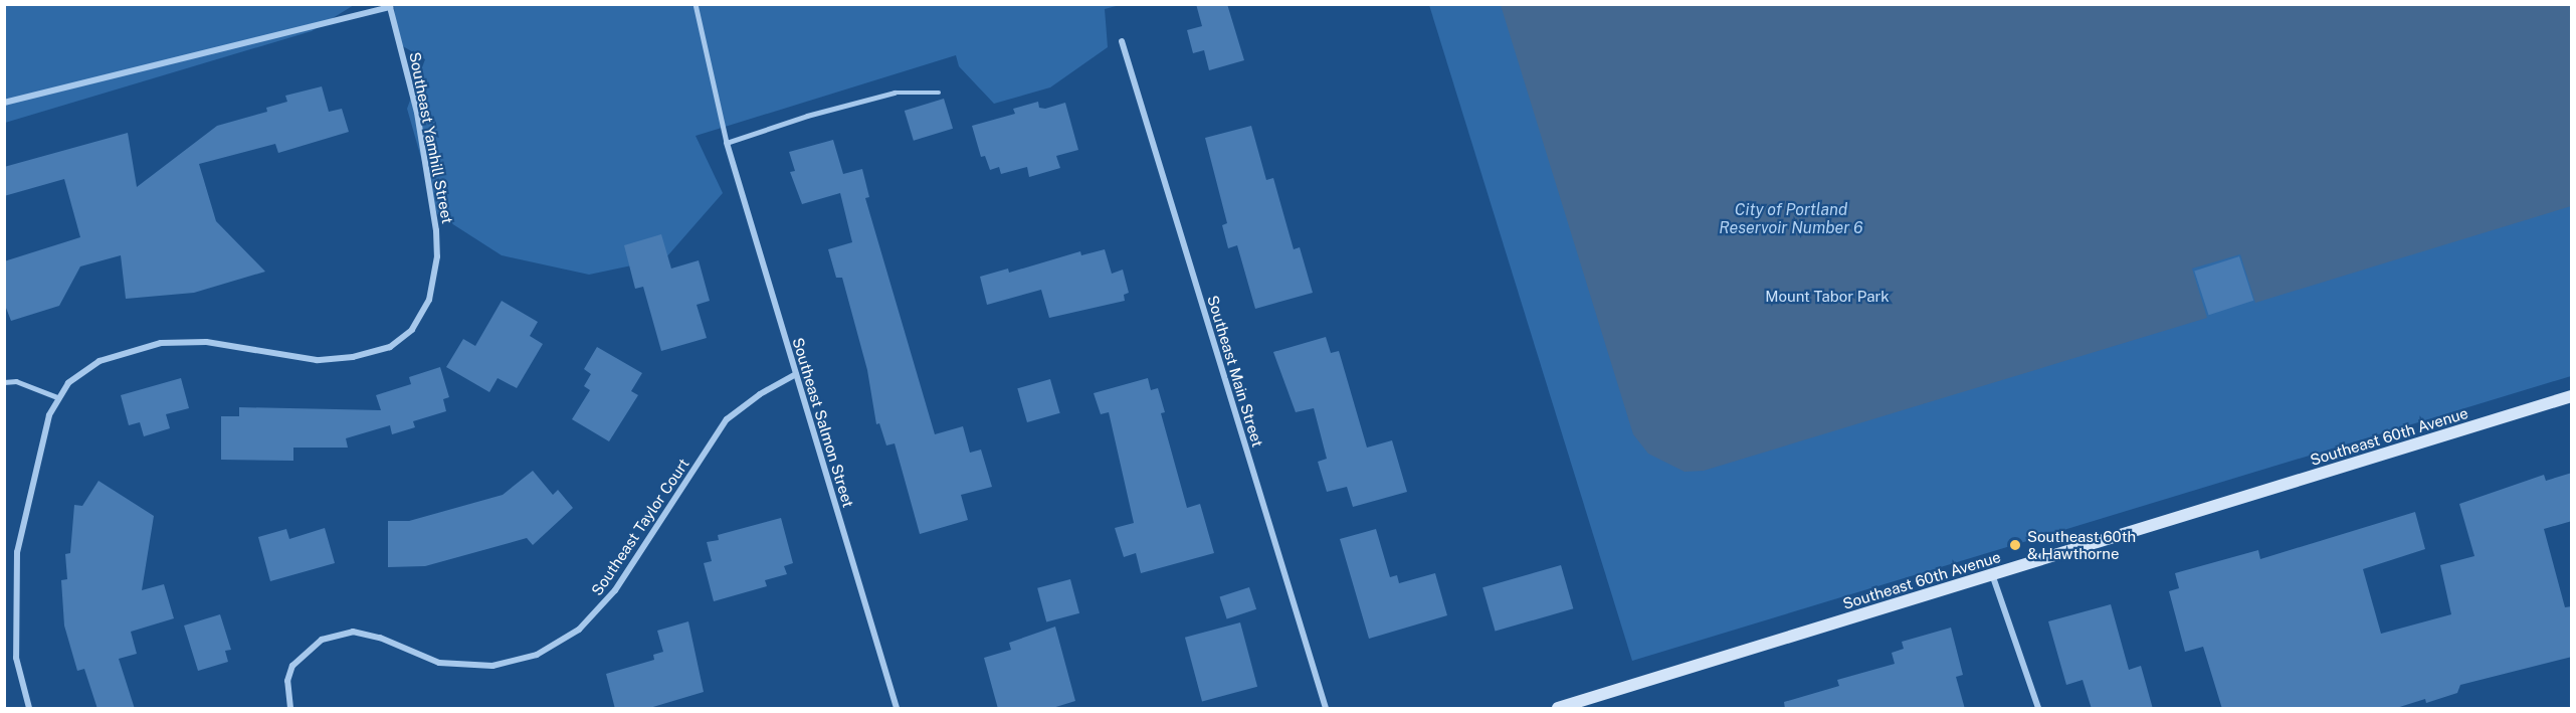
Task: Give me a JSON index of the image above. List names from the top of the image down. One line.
{"streets":{"main road":["Southeast 60th Avenue"],"street":["Southeast Yamhill Street","Southeast Main Street","Southeast Salmon Street","Southeast Taylor Court"]},"crossings":[["Southeast Salmon Street","Southeast Taylor Court"]],"water":["City of Portland Reservoir Number 6"],"parks":["Mount Tabor Park"],"places":["Southeast 60th & Hawthorne"]}
